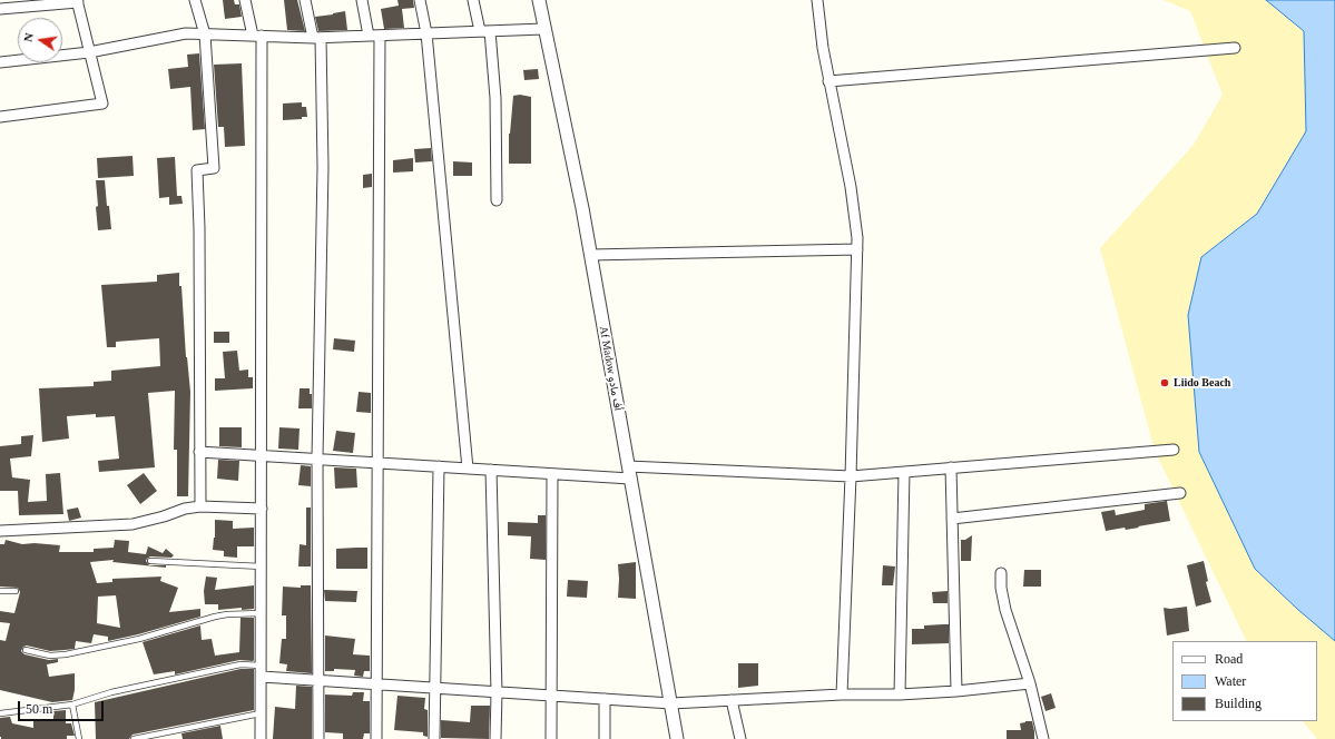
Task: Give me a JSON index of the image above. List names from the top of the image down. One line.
{"streets":{"street":["Af Madow أف مادو"]},"places":["Liido Beach"],"legend":["Road","Water","Building"],"scale_bar":"50 m","north":"left"}
